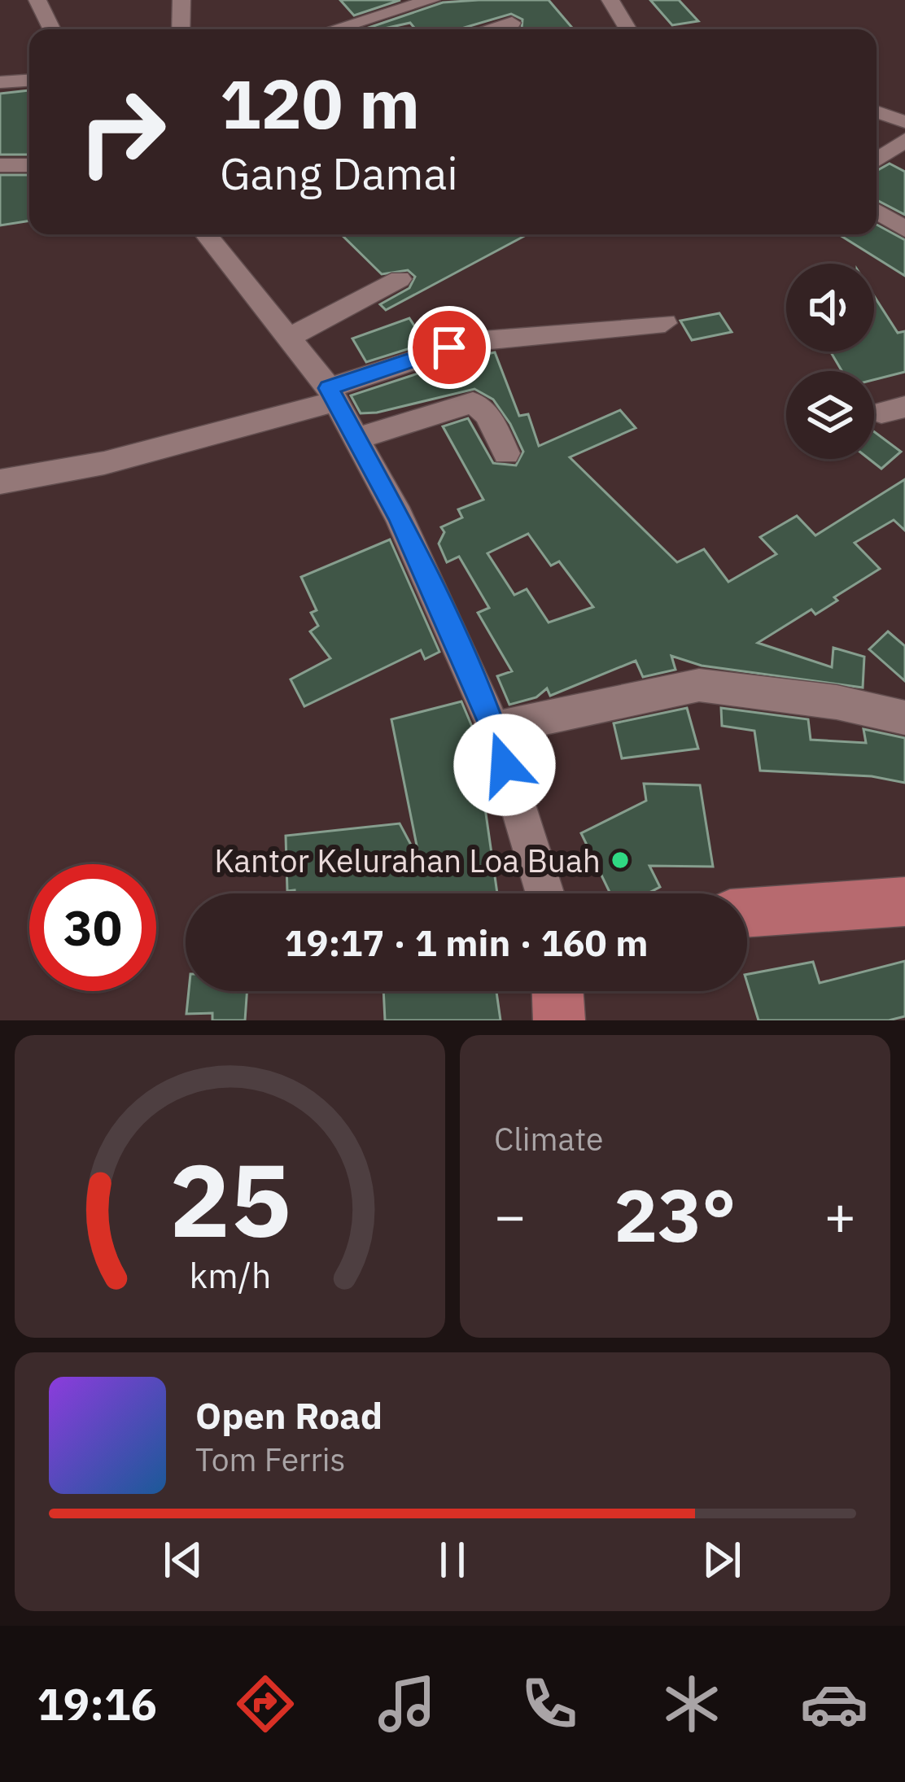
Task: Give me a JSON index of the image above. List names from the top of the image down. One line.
{"places":["Kantor Kelurahan Loa Buah"],"page":{"turn":["120 m","Gang Damai"],"limit":"30","trip":"19:17 · 1 min · 160 m","tile":"Climate","heat":["−","23°","+"],"song":["Open Road","Tom Ferris"],"tabs":"19:16","gauge":["25","km/h"]}}
